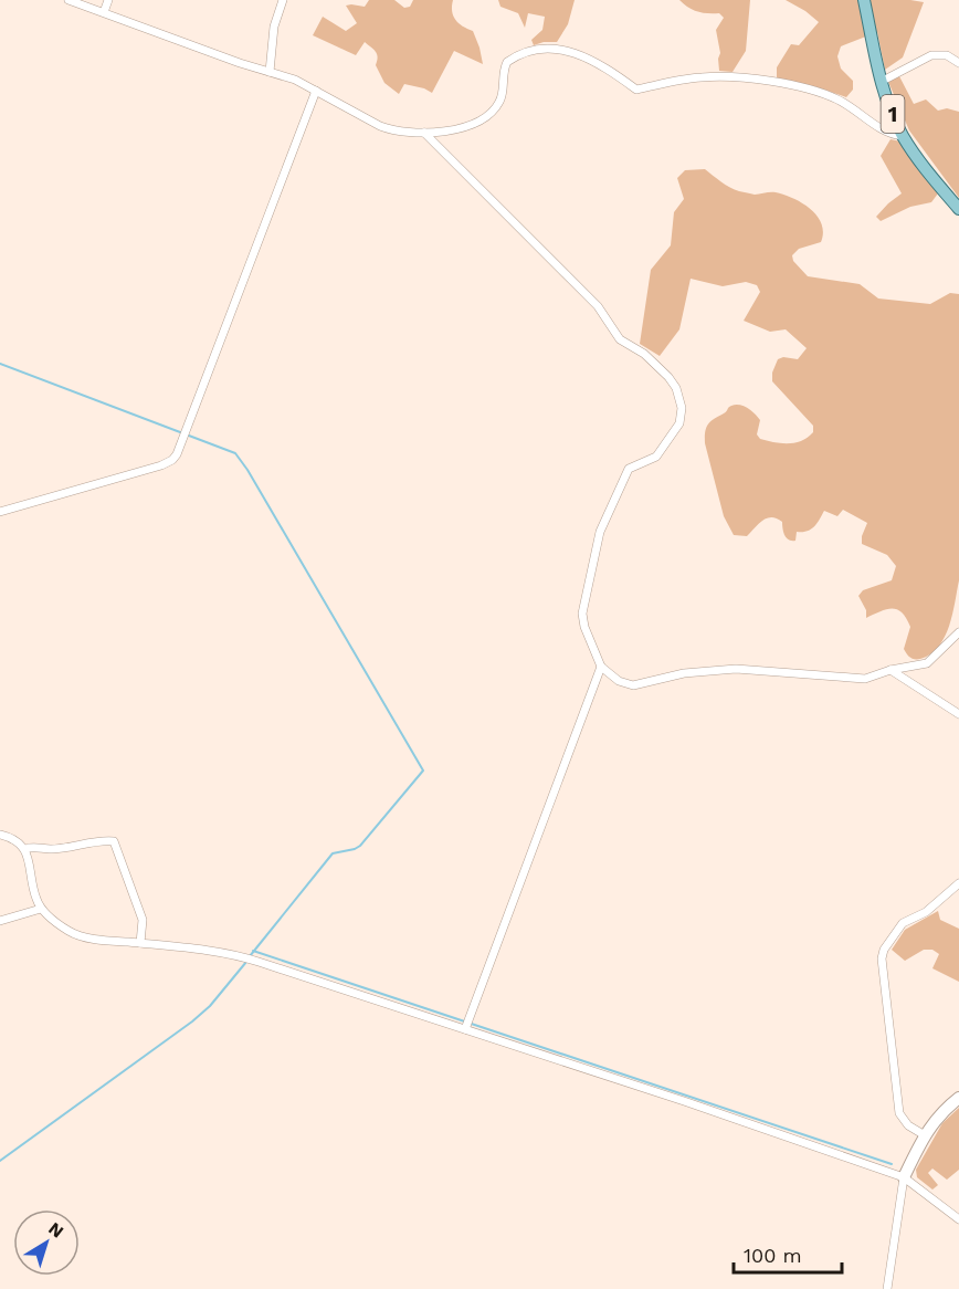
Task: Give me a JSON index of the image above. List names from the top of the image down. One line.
{"streets":{"main road":["1"]},"scale_bar":"100 m","north":"top right"}
